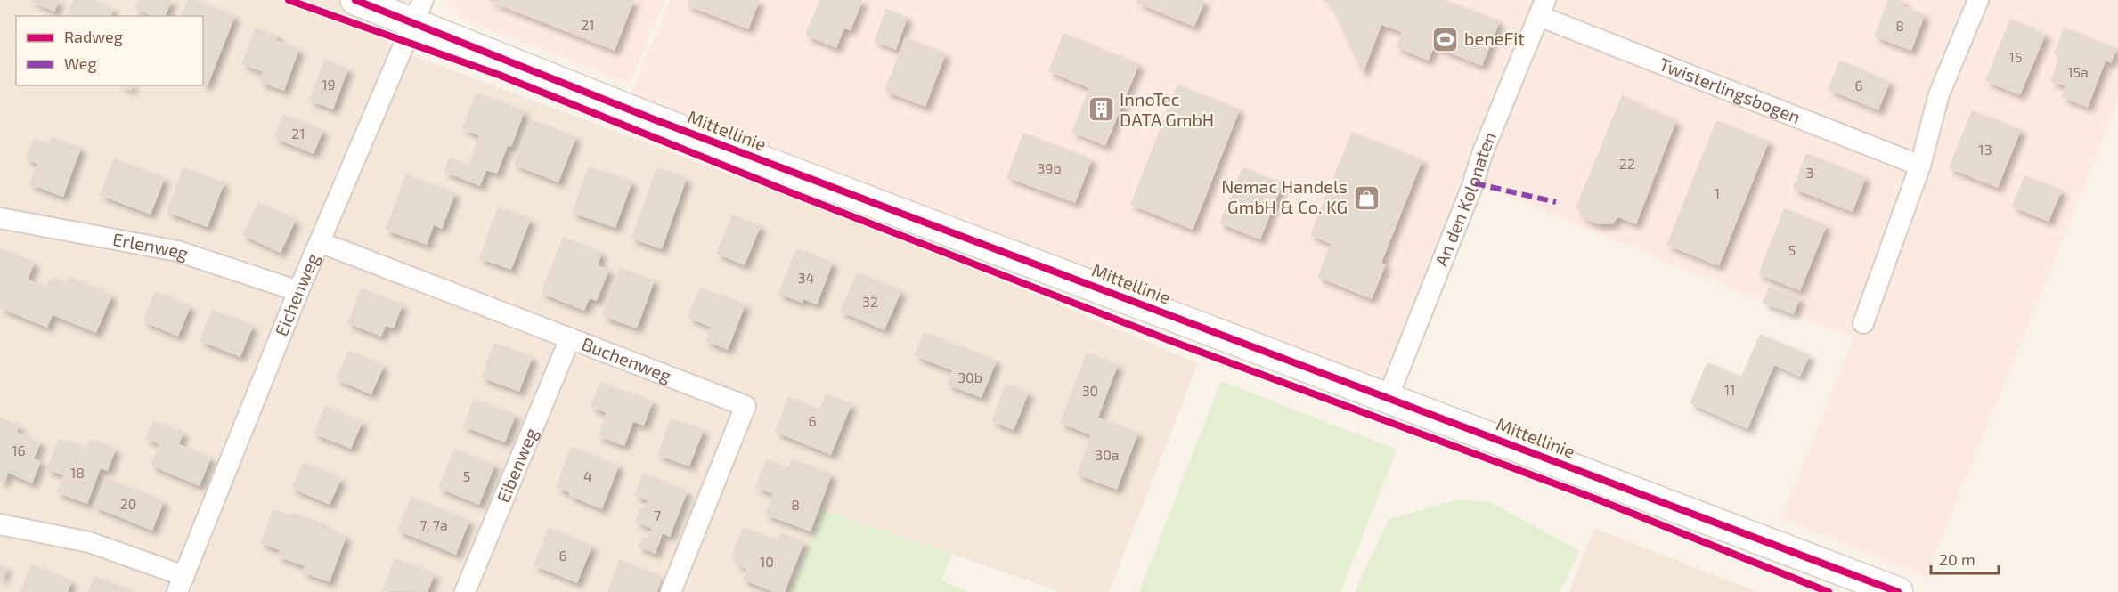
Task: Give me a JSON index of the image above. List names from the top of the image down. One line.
{"streets":{"street":["Twisterlingsbogen","Mittellinie","An den Kolonaten","Erlenweg","Eichenweg","Buchenweg","Eibenweg"]},"crossings":[["Twisterlingsbogen","An den Kolonaten"],["Mittellinie","An den Kolonaten"],["Mittellinie","Eichenweg"],["Erlenweg","Eichenweg"],["Eichenweg","Buchenweg"],["Buchenweg","Eibenweg"]],"places":{"sports":["beneFit"],"building":["InnoTec DATA GmbH"],"shop":["Nemac Handels GmbH & Co. KG"]},"house_numbers":["21","8","15","15a","19","6","21","13","22","39b","3","1","5","34","32","30b","11","30","6","16","30a","18","5","4","20","8","7","7, 7a","6","10"],"legend":["Radweg","Weg"],"scale_bar":"20 m"}
